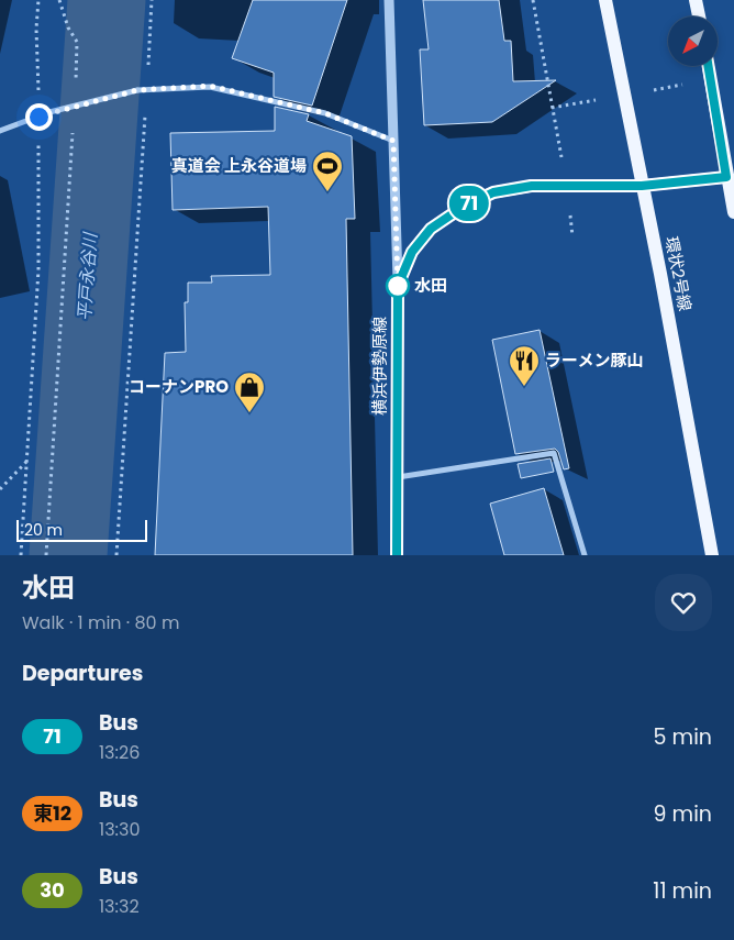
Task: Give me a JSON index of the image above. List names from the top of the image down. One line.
{"streets":{"main road":["環状2号線","横浜伊勢原線"]},"crossings":[["環状2号線","横浜伊勢原線"]],"water":["平戸永谷川"],"places":{"sports":["真道会 上永谷道場"],"other":["水田"],"restaurant":["ラーメン豚山"],"shop":["コーナンPRO"]},"lines":["bus line 71"],"scale_bar":"20 m","north":"bottom left","page":{"on_map":"71","scale":"20 m","heading":[["水田","Walk · 1 min · 80 m"],"Departures"],"list":[{"mark":"71","name":"Bus","note":"13:26","value":"5 min"},{"mark":"東12","name":"Bus","note":"13:30","value":"9 min"},{"mark":"30","name":"Bus","note":"13:32","value":"11 min"}]}}
